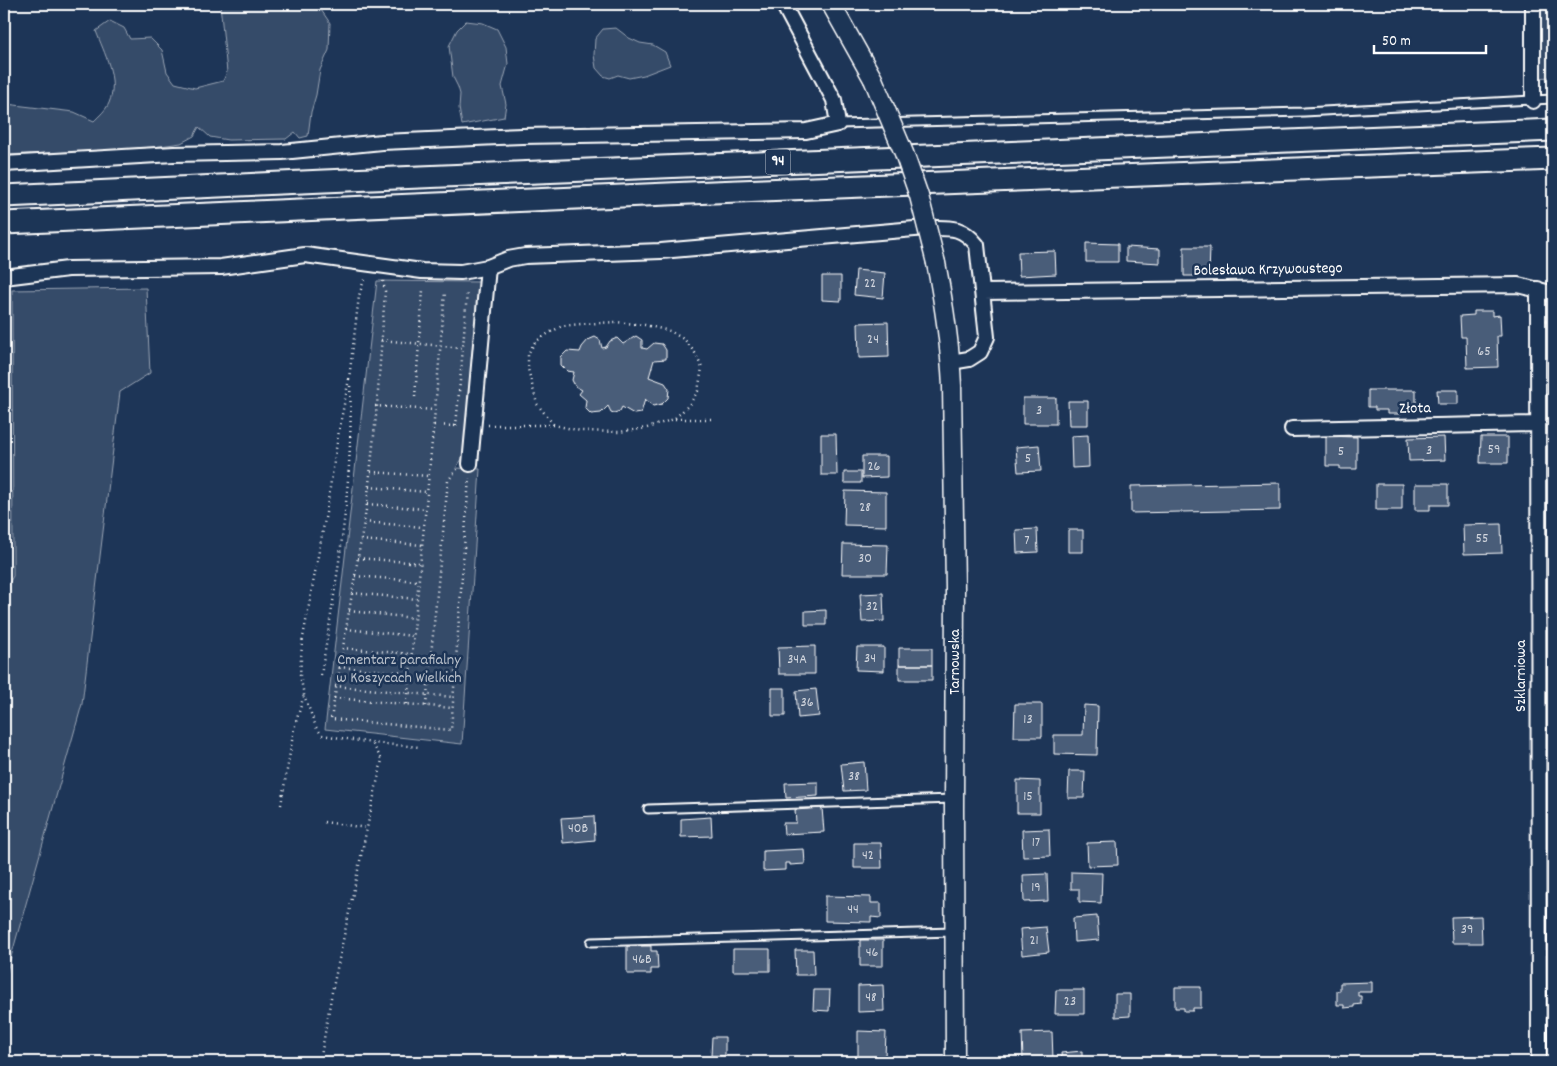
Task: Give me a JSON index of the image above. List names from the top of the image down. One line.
{"streets":{"main road":["94"],"street":["Bolesława Krzywoustego","Złota","Tarnowska","Szklarniowa"]},"crossings":[["Bolesława Krzywoustego","Szklarniowa"],["Złota","Szklarniowa"]],"parks":["Cmentarz parafialny w Koszycach Wielkich"],"house_numbers":["22","24","65","3","59","3","5","5","26","28","55","7","30","32","34","34A","36","13","38","15","40B","17","42","19","44","39","21","46","46B","48","23"],"scale_bar":"50 m"}
